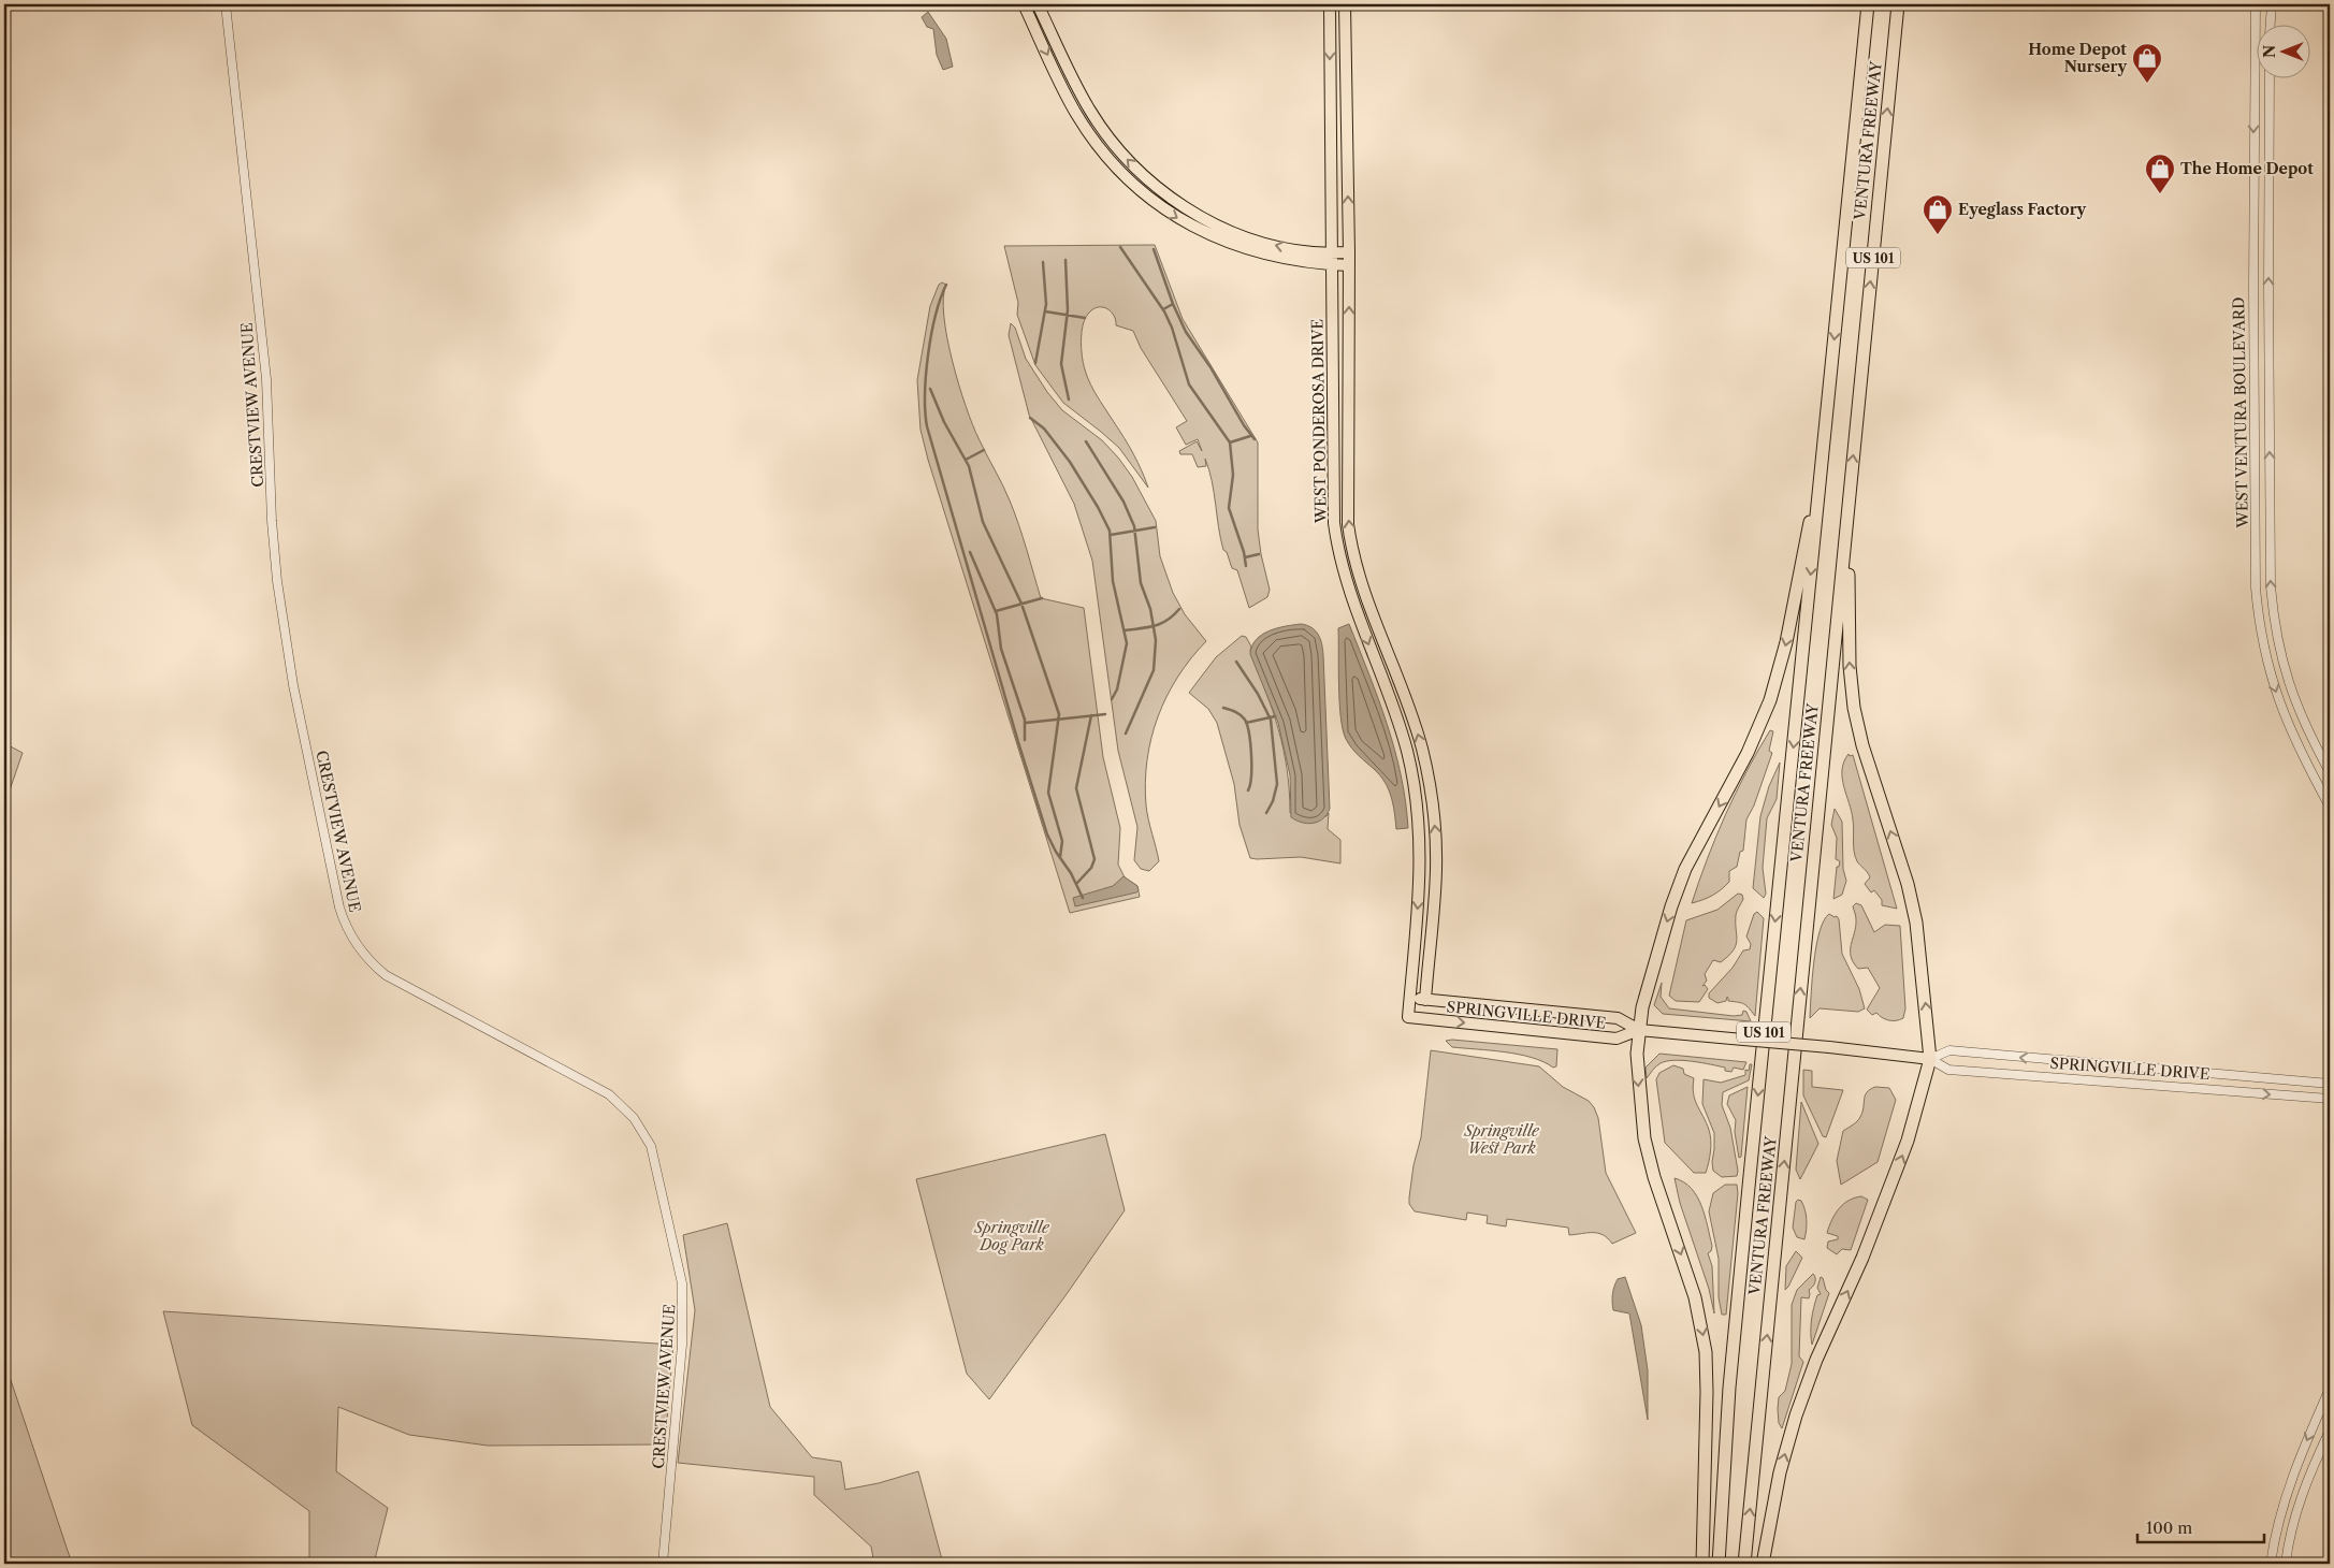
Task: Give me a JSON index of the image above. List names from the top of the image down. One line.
{"streets":{"highway":["VENTURA FREEWAY","US 101"],"main road":["WEST PONDEROSA DRIVE","SPRINGVILLE DRIVE"],"street":["CRESTVIEW AVENUE","WEST VENTURA BOULEVARD"]},"crossings":[["WEST PONDEROSA DRIVE","SPRINGVILLE DRIVE"]],"parks":["Springville West Park","Springville Dog Park"],"places":{"shop":["Home Depot Nursery","The Home Depot","Eyeglass Factory"]},"scale_bar":"100 m","north":"left"}
